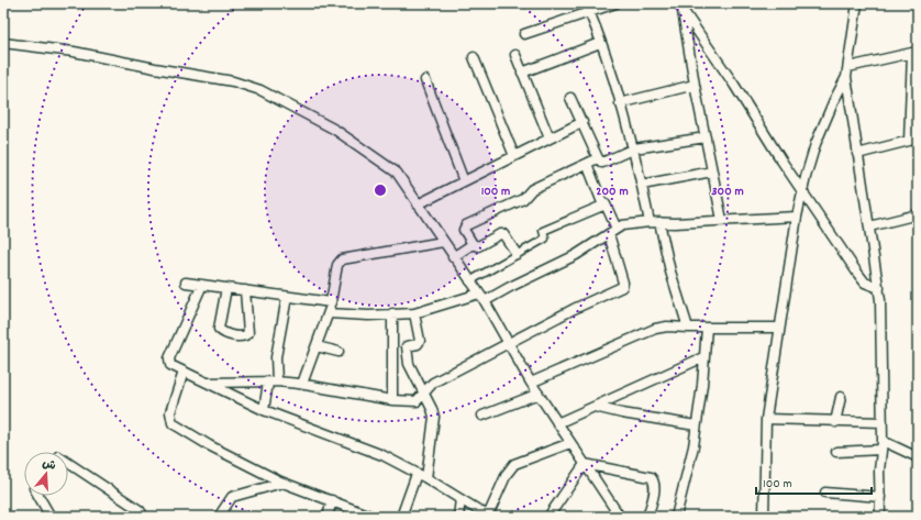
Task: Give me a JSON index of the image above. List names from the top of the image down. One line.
{"scale_bar":"100 m","north":"top","rings":["100 m","200 m","300 m"]}
